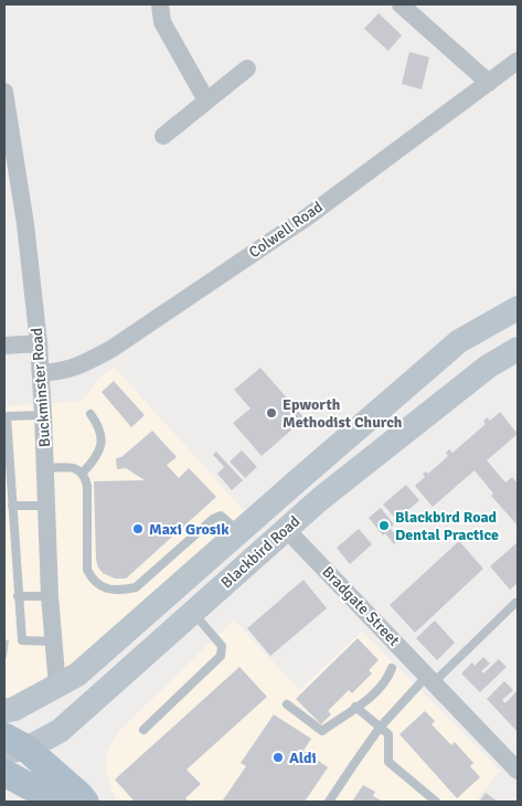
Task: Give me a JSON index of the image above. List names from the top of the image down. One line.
{"streets":{"main road":["Blackbird Road"],"street":["Colwell Road","Buckminster Road","Bradgate Street"]},"crossings":[["Colwell Road","Buckminster Road"],["Buckminster Road","Blackbird Road"],["Blackbird Road","Bradgate Street"]],"places":["Epworth Methodist Church","Blackbird Road Dental Practice","Maxi Grosik","Aldi"]}
